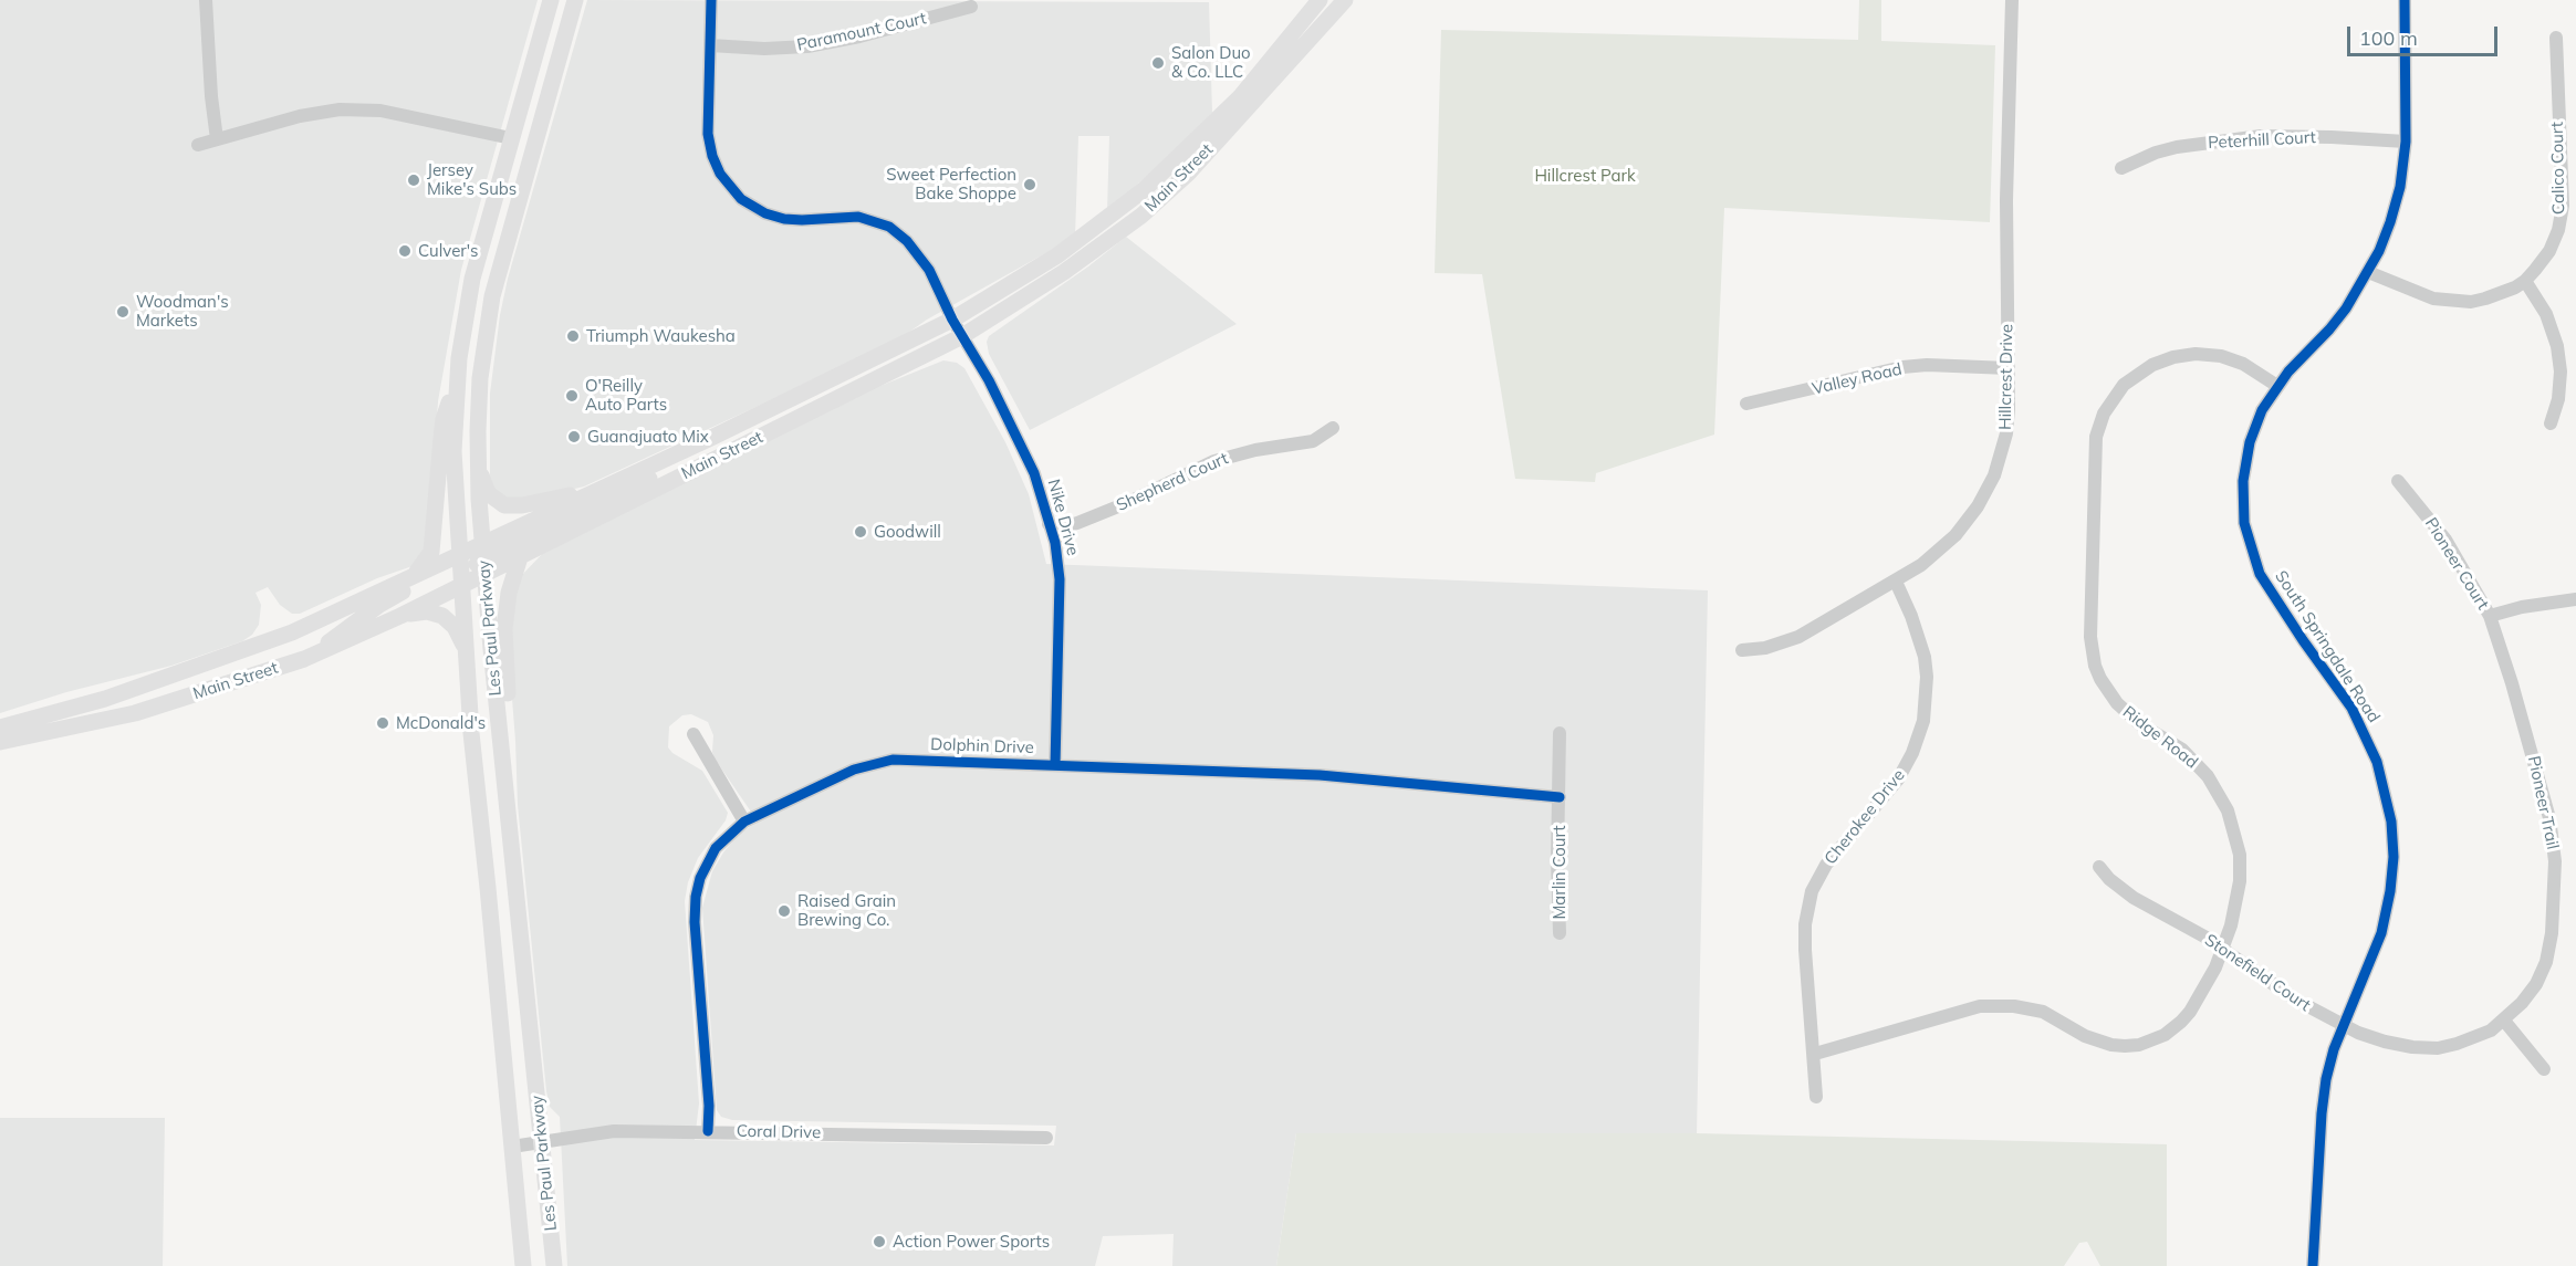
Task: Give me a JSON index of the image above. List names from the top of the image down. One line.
{"streets":{"main road":["Main Street","Les Paul Parkway"],"street":["Paramount Court","Peterhill Court","Calico Court","Hillcrest Drive","Valley Road","Shepherd Court","Nike Drive","Pioneer Court","South Springdale Road","Ridge Road","Dolphin Drive","Pioneer Trail","Cherokee Drive","Marlin Court","Stonefield Court","Coral Drive"]},"crossings":[["Paramount Court","Nike Drive"],["Peterhill Court","South Springdale Road"],["Calico Court","South Springdale Road"],["Main Street","Nike Drive"],["Main Street","Les Paul Parkway"],["Hillcrest Drive","Valley Road"],["Hillcrest Drive","Cherokee Drive"],["Shepherd Court","Nike Drive"],["Nike Drive","Dolphin Drive"],["Pioneer Court","Pioneer Trail"],["Les Paul Parkway","Coral Drive"],["South Springdale Road","Ridge Road"],["South Springdale Road","Stonefield Court"],["Ridge Road","Cherokee Drive"],["Ridge Road","Stonefield Court"],["Dolphin Drive","Marlin Court"],["Dolphin Drive","Coral Drive"],["Pioneer Trail","Stonefield Court"]],"parks":["Hillcrest Park"],"places":["Salon Duo & Co. LLC","Jersey Mike's Subs","Sweet Perfection Bake Shoppe","Culver's","Woodman's Markets","Triumph Waukesha","O'Reilly Auto Parts","Guanajuato Mix","Goodwill","McDonald's","Raised Grain Brewing Co.","Action Power Sports"],"scale_bar":"100 m"}
